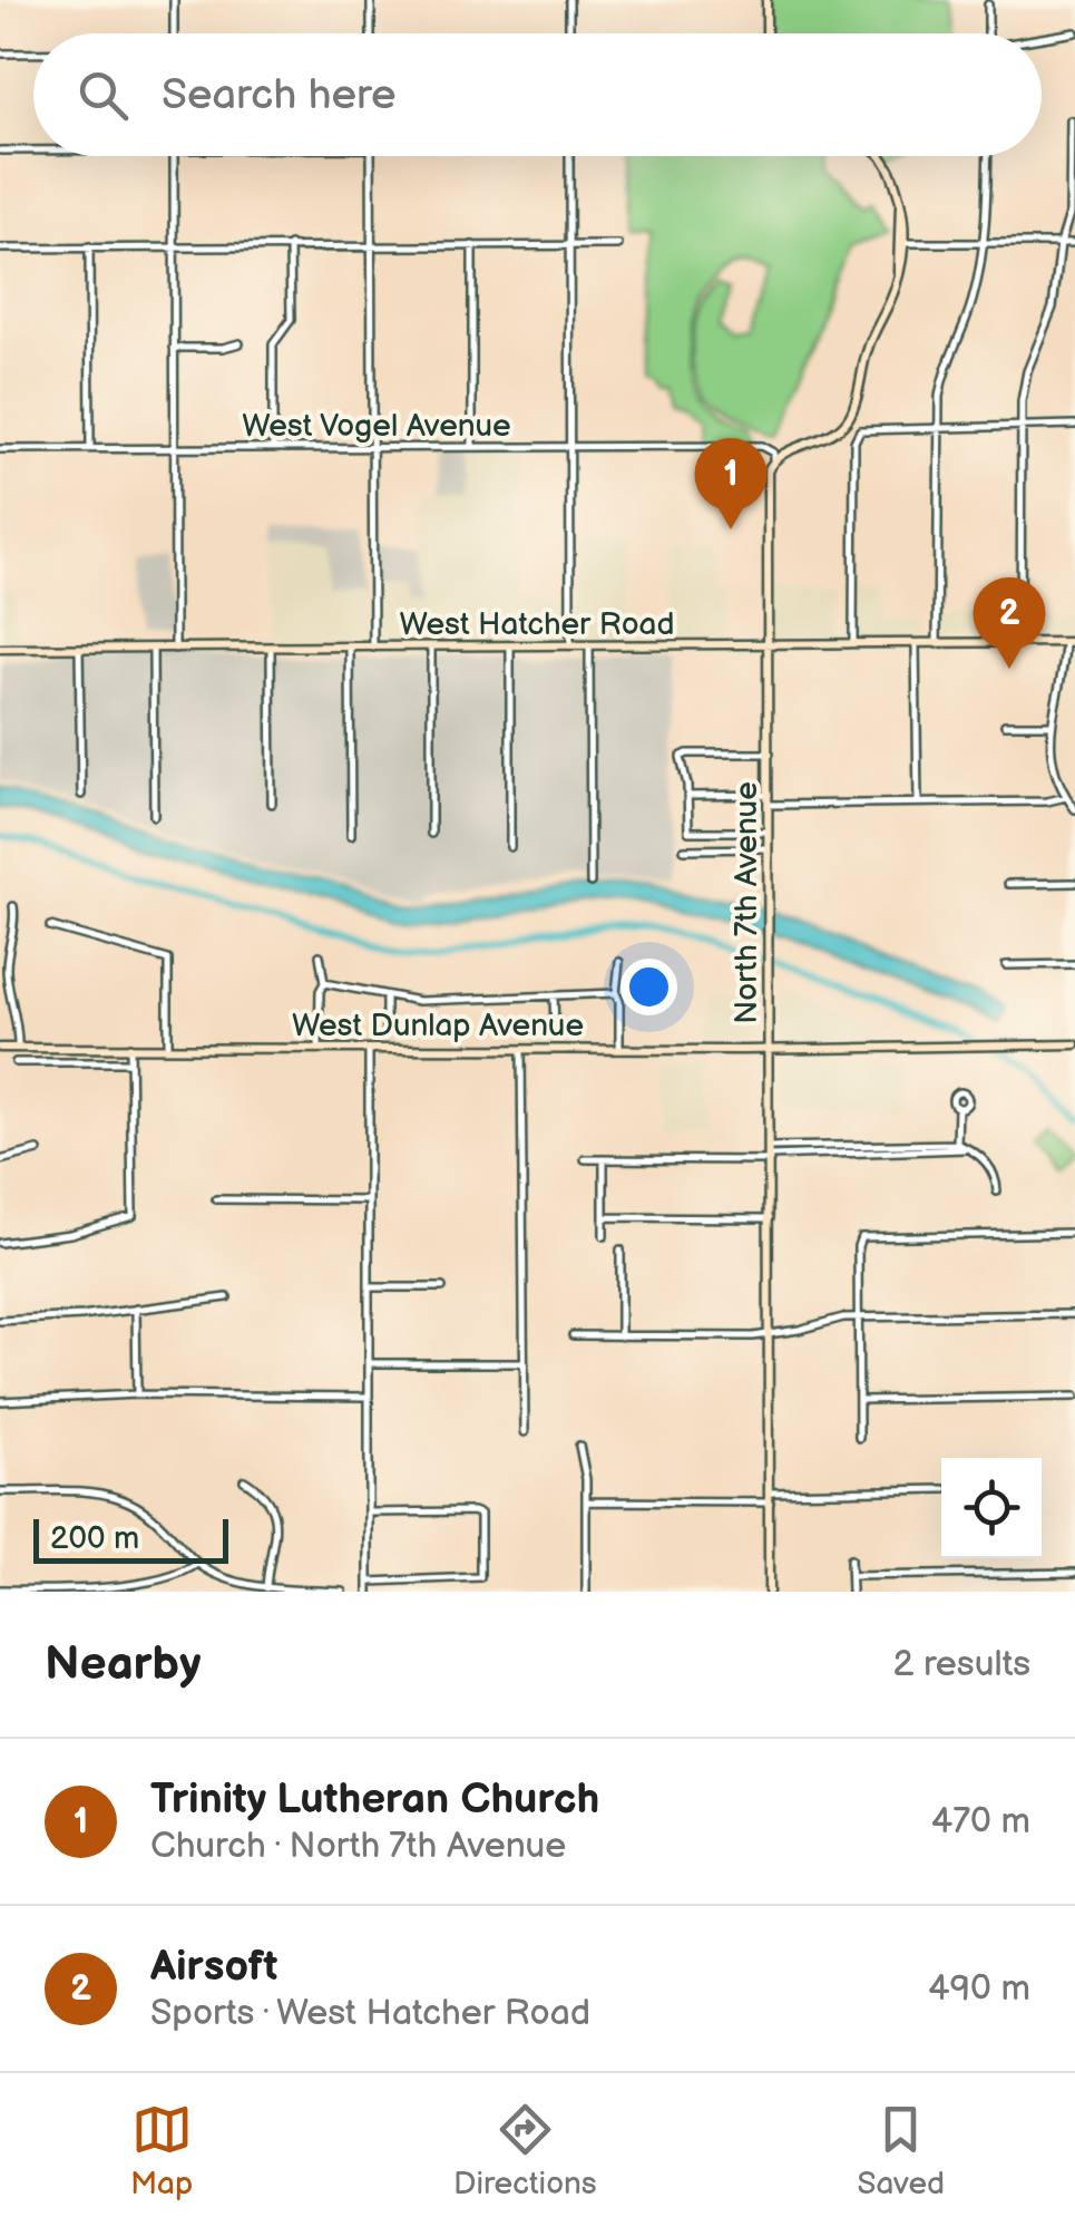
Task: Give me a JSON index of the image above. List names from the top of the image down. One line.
{"streets":{"main road":["West Hatcher Road","North 7th Avenue","West Dunlap Avenue"],"street":["West Vogel Avenue"]},"crossings":[["West Vogel Avenue","North 7th Avenue"],["West Hatcher Road","North 7th Avenue"],["North 7th Avenue","West Dunlap Avenue"]],"scale_bar":"200 m","page":{"search":"Search here","pins":["1","2"],"scale":"200 m","heading":["Nearby","2 results"],"list":[{"mark":"1","name":"Trinity Lutheran Church","note":"Church · North 7th Avenue","value":"470 m"},{"mark":"2","name":"Airsoft","note":"Sports · West Hatcher Road","value":"490 m"}],"nav":["Map","Directions","Saved"]}}
